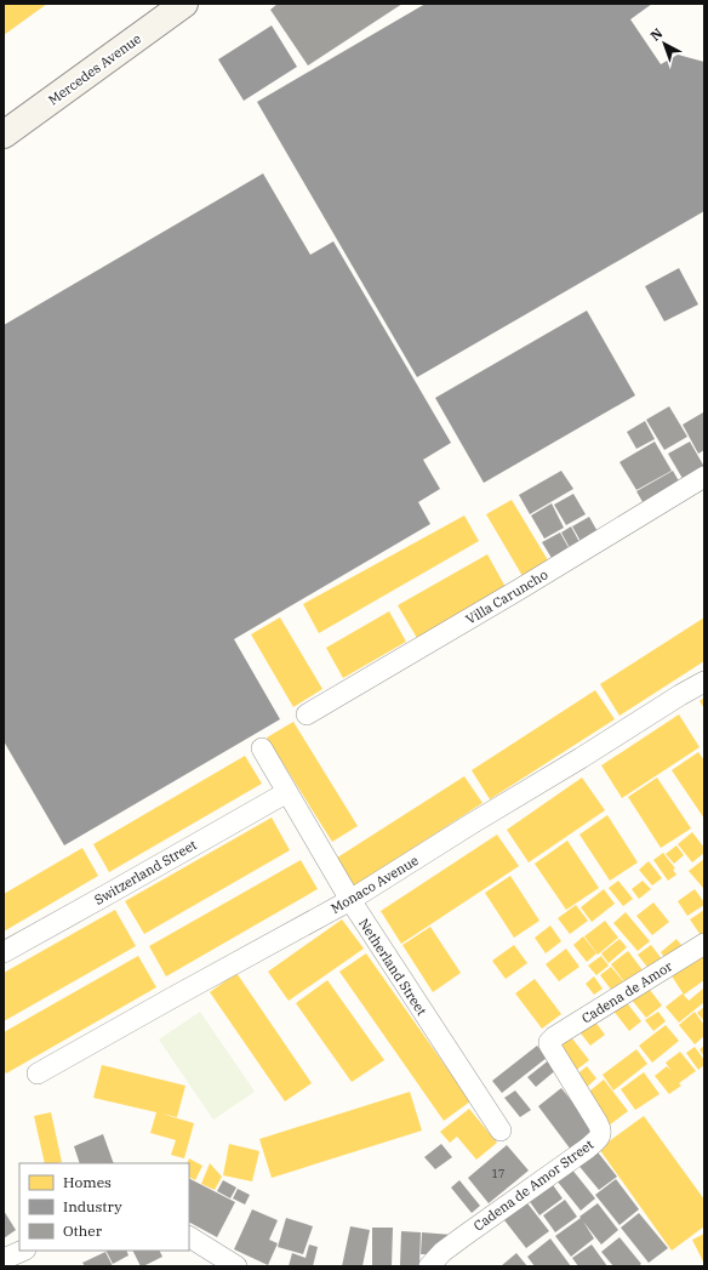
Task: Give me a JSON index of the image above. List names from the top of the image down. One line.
{"streets":{"main road":["Mercedes Avenue"],"street":["Villa Caruncho","Switzerland Street","Monaco Avenue","Netherland Street","Cadena de Amor","Cadena de Amor Street"]},"crossings":[["Switzerland Street","Netherland Street"],["Monaco Avenue","Netherland Street"],["Cadena de Amor","Cadena de Amor Street"]],"house_numbers":["17"],"legend":["Homes","Industry","Other"],"north":"top left"}
